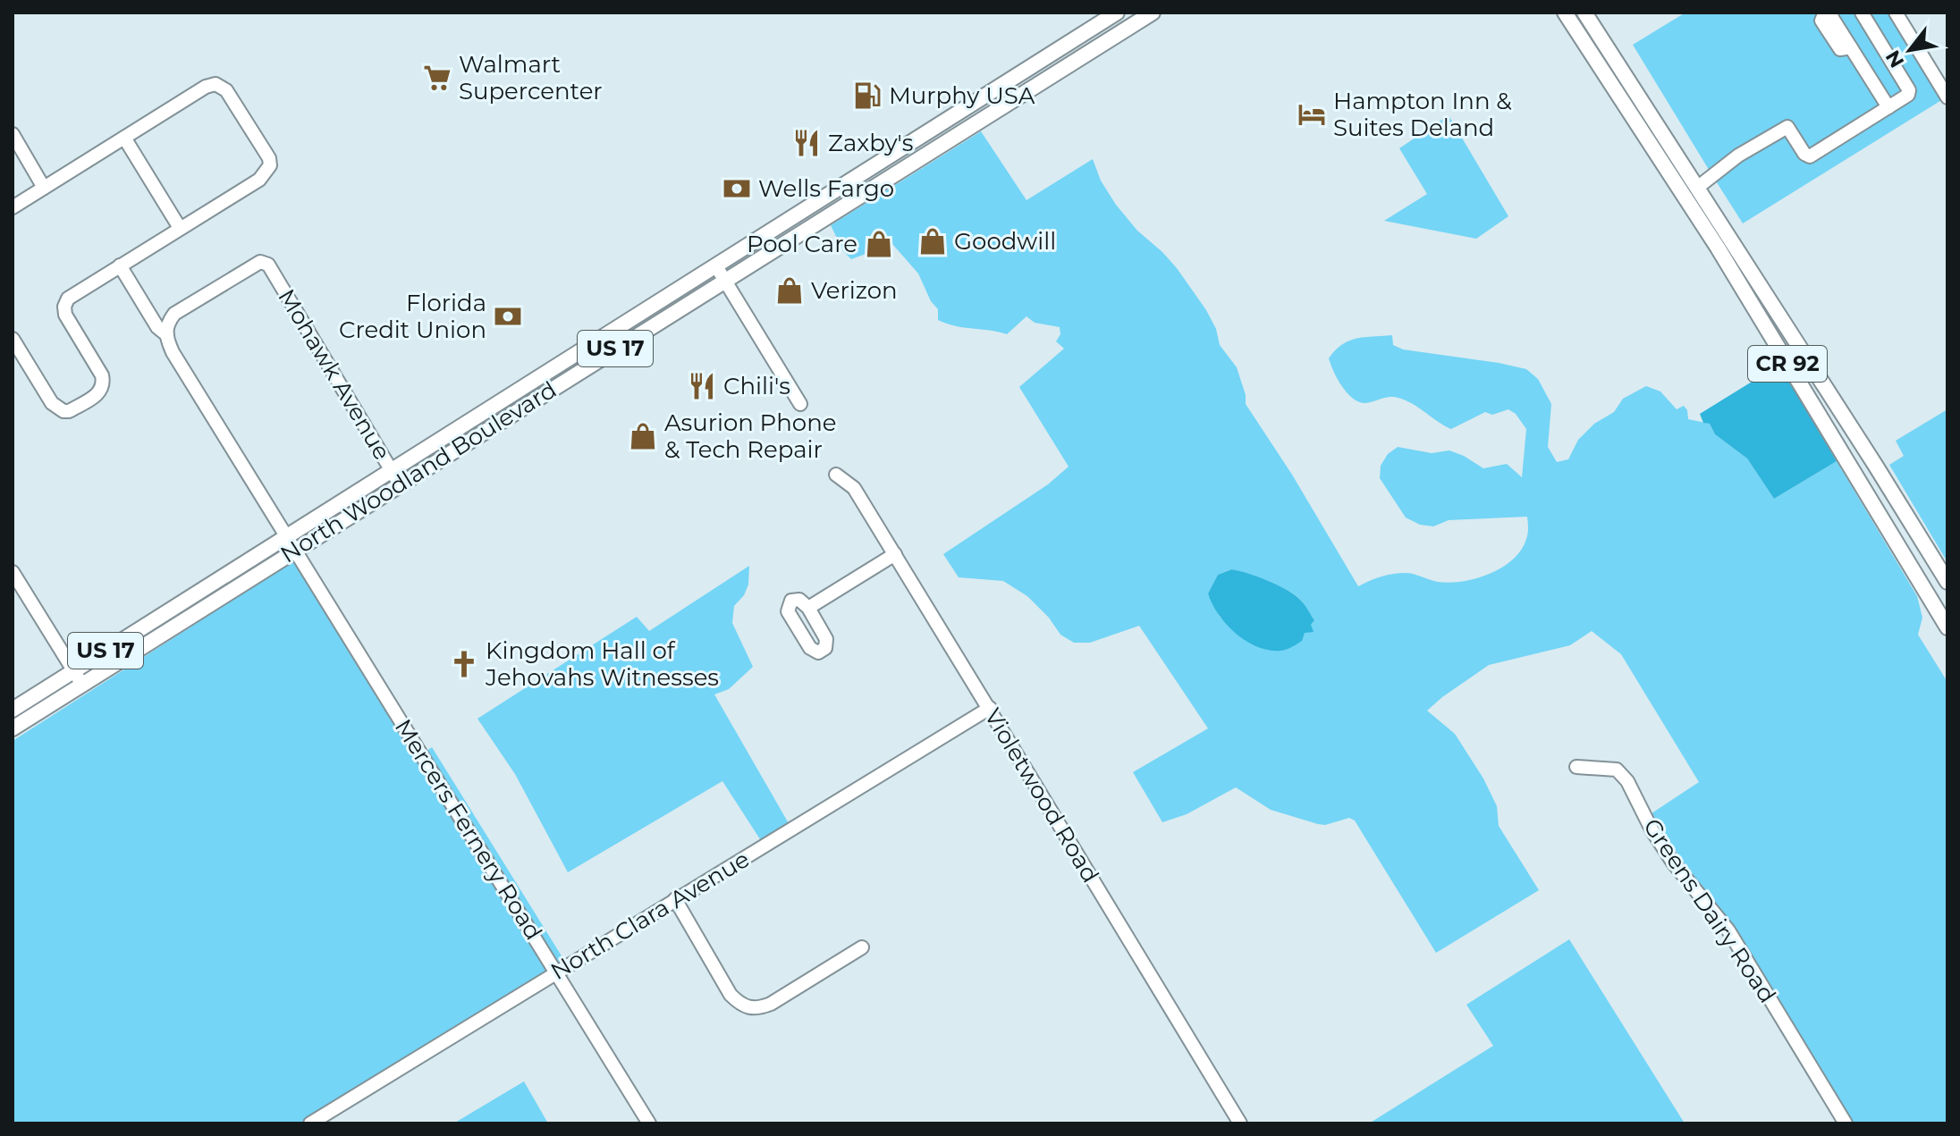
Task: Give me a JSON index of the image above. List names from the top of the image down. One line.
{"streets":{"main road":["US 17","CR 92","North Woodland Boulevard"],"street":["Mohawk Avenue","Violetwood Road","Mercers Fernery Road","Greens Dairy Road","North Clara Avenue"]},"crossings":[["Mohawk Avenue","North Woodland Boulevard"],["Mohawk Avenue","Mercers Fernery Road"],["North Woodland Boulevard","Mercers Fernery Road"],["Violetwood Road","North Clara Avenue"],["Mercers Fernery Road","North Clara Avenue"]],"places":{"supermarket":["Walmart Supercenter"],"fuel station":["Murphy USA"],"hotel":["Hampton Inn & Suites Deland"],"restaurant":["Zaxby's","Chili's"],"bank":["Wells Fargo","Florida Credit Union"],"shop":["Goodwill","Pool Care","Verizon","Asurion Phone & Tech Repair"],"church":["Kingdom Hall of Jehovahs Witnesses"]},"north":"bottom left"}
